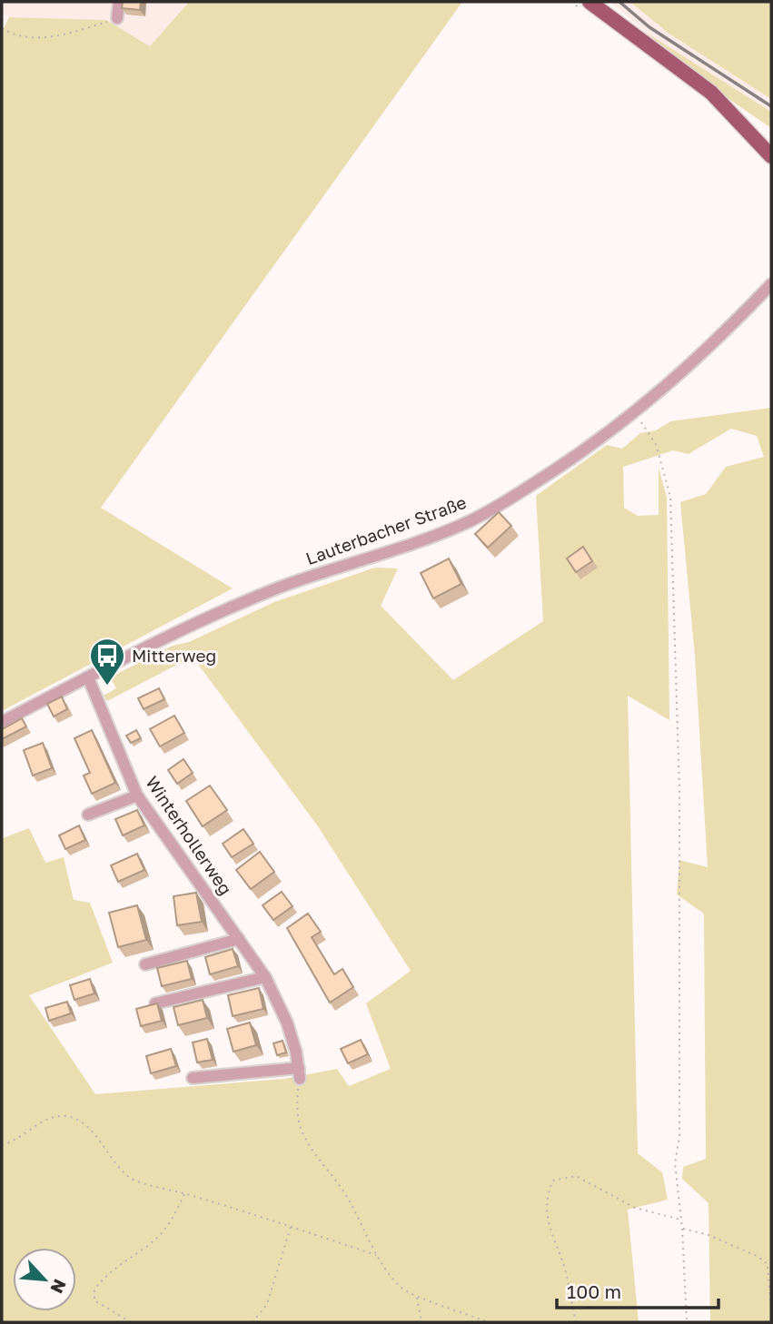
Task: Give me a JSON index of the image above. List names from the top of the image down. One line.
{"streets":{"street":["Lauterbacher Straße","Winterhollerweg"]},"crossings":[["Lauterbacher Straße","Winterhollerweg"]],"places":{"bus stop":["Mitterweg"]},"scale_bar":"100 m","north":"bottom right"}
